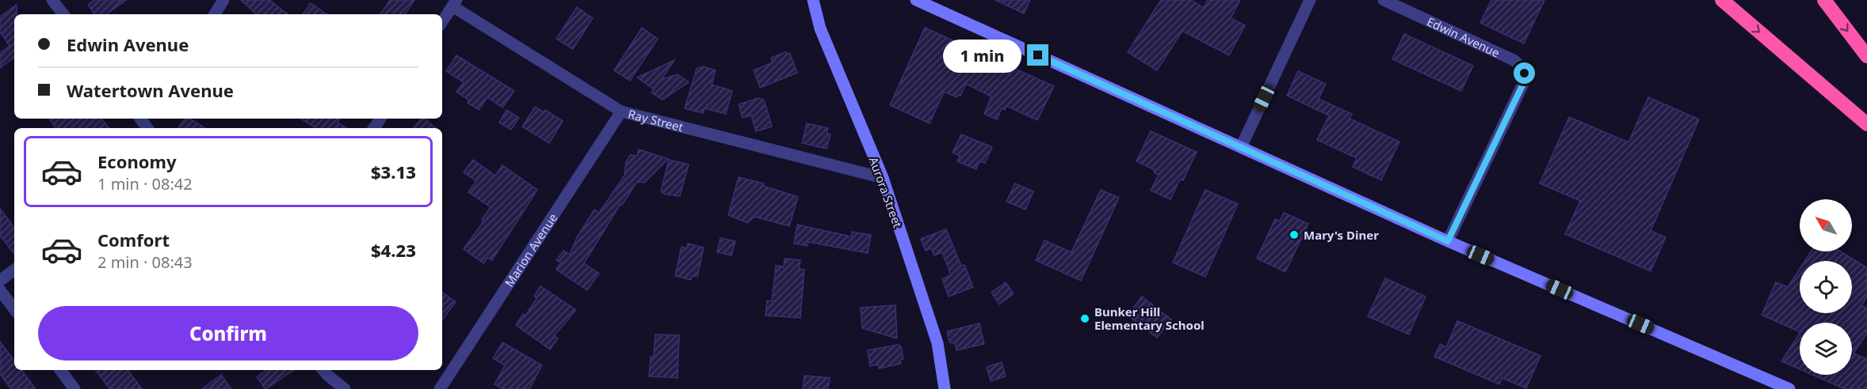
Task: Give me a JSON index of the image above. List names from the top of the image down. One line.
{"streets":{"main road":["Aurora Street"],"street":["Edwin Avenue","Ray Street","Marion Avenue"]},"crossings":[["Ray Street","Aurora Street"],["Ray Street","Marion Avenue"]],"places":["Mary's Diner","Bunker Hill Elementary School"],"north":"top left","page":{"banner":["Edwin Avenue","Watertown Avenue"],"bubble":"1 min","list":[{"name":"Economy","note":"1 min · 08:42","value":"$3.13"},{"name":"Comfort","note":"2 min · 08:43","value":"$4.23"}],"buttons":"Confirm"}}
